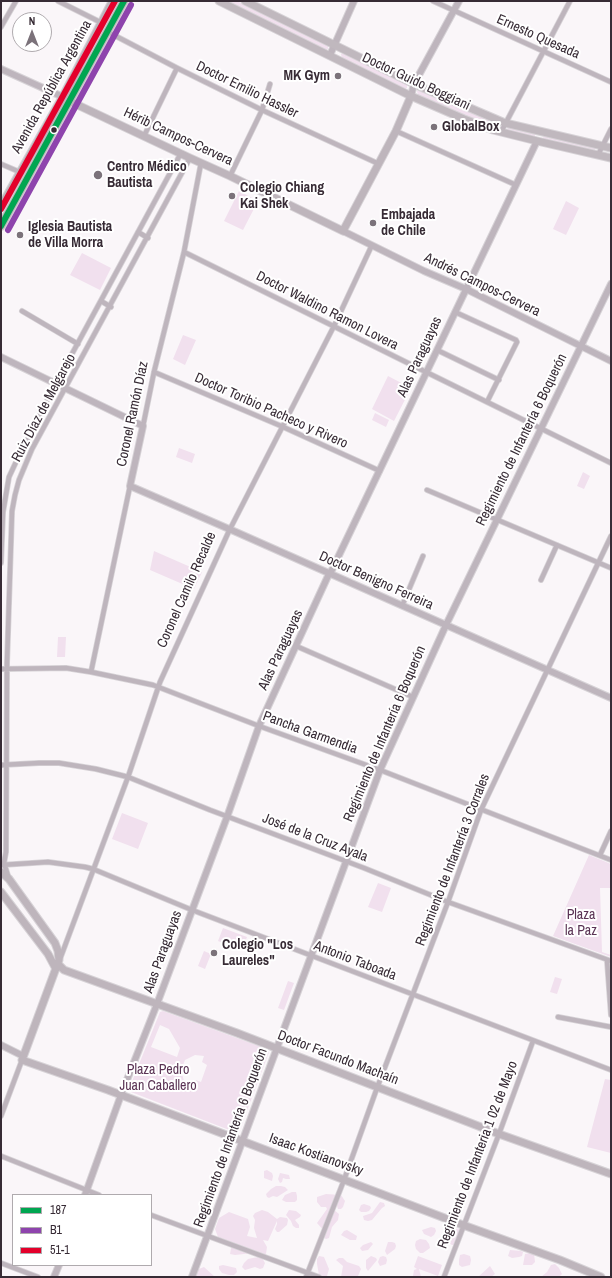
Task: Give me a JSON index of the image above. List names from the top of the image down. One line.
{"streets":{"highway":["Avenida República Argentina"],"main road":["Doctor Guido Boggiani","Hérib Campos-Cervera","Coronel Camilo Recalde","Doctor Facundo Machaín","Isaac Kostianovsky"],"street":["Ernesto Quesada","Doctor Emilio Hassler","Andrés Campos-Cervera","Doctor Waldino Ramon Lovera","Alas Paraguayas","Ruiz Díaz de Melgarejo","Doctor Toribio Pacheco y Rivero","Coronel Ramón Díaz","Regimiento de Infantería 6 Boquerón","Doctor Benigno Ferreira","Pancha Garmendia","José de la Cruz Ayala","Regimiento de Infantería 3 Corrales","Antonio Taboada","Regimiento de Infanteria 1 02 de Mayo"]},"crossings":[["Doctor Guido Boggiani","Alas Paraguayas"],["Avenida República Argentina","Doctor Emilio Hassler"],["Avenida República Argentina","Hérib Campos-Cervera"],["Hérib Campos-Cervera","Andrés Campos-Cervera"],["Hérib Campos-Cervera","Ruiz Díaz de Melgarejo"],["Hérib Campos-Cervera","Coronel Ramón Díaz"],["Andrés Campos-Cervera","Alas Paraguayas"],["Andrés Campos-Cervera","Regimiento de Infantería 6 Boquerón"],["Andrés Campos-Cervera","Coronel Camilo Recalde"],["Doctor Waldino Ramon Lovera","Alas Paraguayas"],["Doctor Waldino Ramon Lovera","Coronel Ramón Díaz"],["Doctor Waldino Ramon Lovera","Regimiento de Infantería 6 Boquerón"],["Doctor Waldino Ramon Lovera","Coronel Camilo Recalde"],["Alas Paraguayas","Doctor Toribio Pacheco y Rivero"],["Alas Paraguayas","Doctor Benigno Ferreira"],["Alas Paraguayas","Pancha Garmendia"],["Alas Paraguayas","José de la Cruz Ayala"],["Alas Paraguayas","Antonio Taboada"],["Alas Paraguayas","Doctor Facundo Machaín"],["Alas Paraguayas","Isaac Kostianovsky"],["Ruiz Díaz de Melgarejo","Pancha Garmendia"],["Ruiz Díaz de Melgarejo","José de la Cruz Ayala"],["Ruiz Díaz de Melgarejo","Antonio Taboada"],["Doctor Toribio Pacheco y Rivero","Coronel Ramón Díaz"],["Doctor Toribio Pacheco y Rivero","Coronel Camilo Recalde"],["Coronel Ramón Díaz","Doctor Benigno Ferreira"],["Coronel Ramón Díaz","Pancha Garmendia"],["Regimiento de Infantería 6 Boquerón","Doctor Benigno Ferreira"],["Regimiento de Infantería 6 Boquerón","Pancha Garmendia"],["Regimiento de Infantería 6 Boquerón","José de la Cruz Ayala"],["Regimiento de Infantería 6 Boquerón","Antonio Taboada"],["Regimiento de Infantería 6 Boquerón","Doctor Facundo Machaín"],["Regimiento de Infantería 6 Boquerón","Isaac Kostianovsky"],["Doctor Benigno Ferreira","Coronel Camilo Recalde"],["Doctor Benigno Ferreira","Regimiento de Infantería 3 Corrales"],["Coronel Camilo Recalde","Pancha Garmendia"],["Coronel Camilo Recalde","José de la Cruz Ayala"],["Coronel Camilo Recalde","Antonio Taboada"],["Coronel Camilo Recalde","Doctor Facundo Machaín"],["Coronel Camilo Recalde","Isaac Kostianovsky"],["Pancha Garmendia","Regimiento de Infantería 3 Corrales"],["José de la Cruz Ayala","Regimiento de Infantería 3 Corrales"],["Regimiento de Infantería 3 Corrales","Antonio Taboada"],["Regimiento de Infantería 3 Corrales","Doctor Facundo Machaín"],["Regimiento de Infantería 3 Corrales","Isaac Kostianovsky"],["Antonio Taboada","Regimiento de Infanteria 1 02 de Mayo"],["Doctor Facundo Machaín","Regimiento de Infanteria 1 02 de Mayo"],["Isaac Kostianovsky","Regimiento de Infanteria 1 02 de Mayo"]],"parks":["Plaza la Paz","Plaza Pedro Juan Caballero"],"places":["MK Gym","GlobalBox","Centro Médico Bautista","Colegio Chiang Kai Shek","Embajada de Chile","Iglesia Bautista de Villa Morra","Colegio \"Los Laureles\""],"lines":["transit line 187","transit line 51-1","transit line B1"],"legend":["187","B1","51-1"],"north":"top"}
